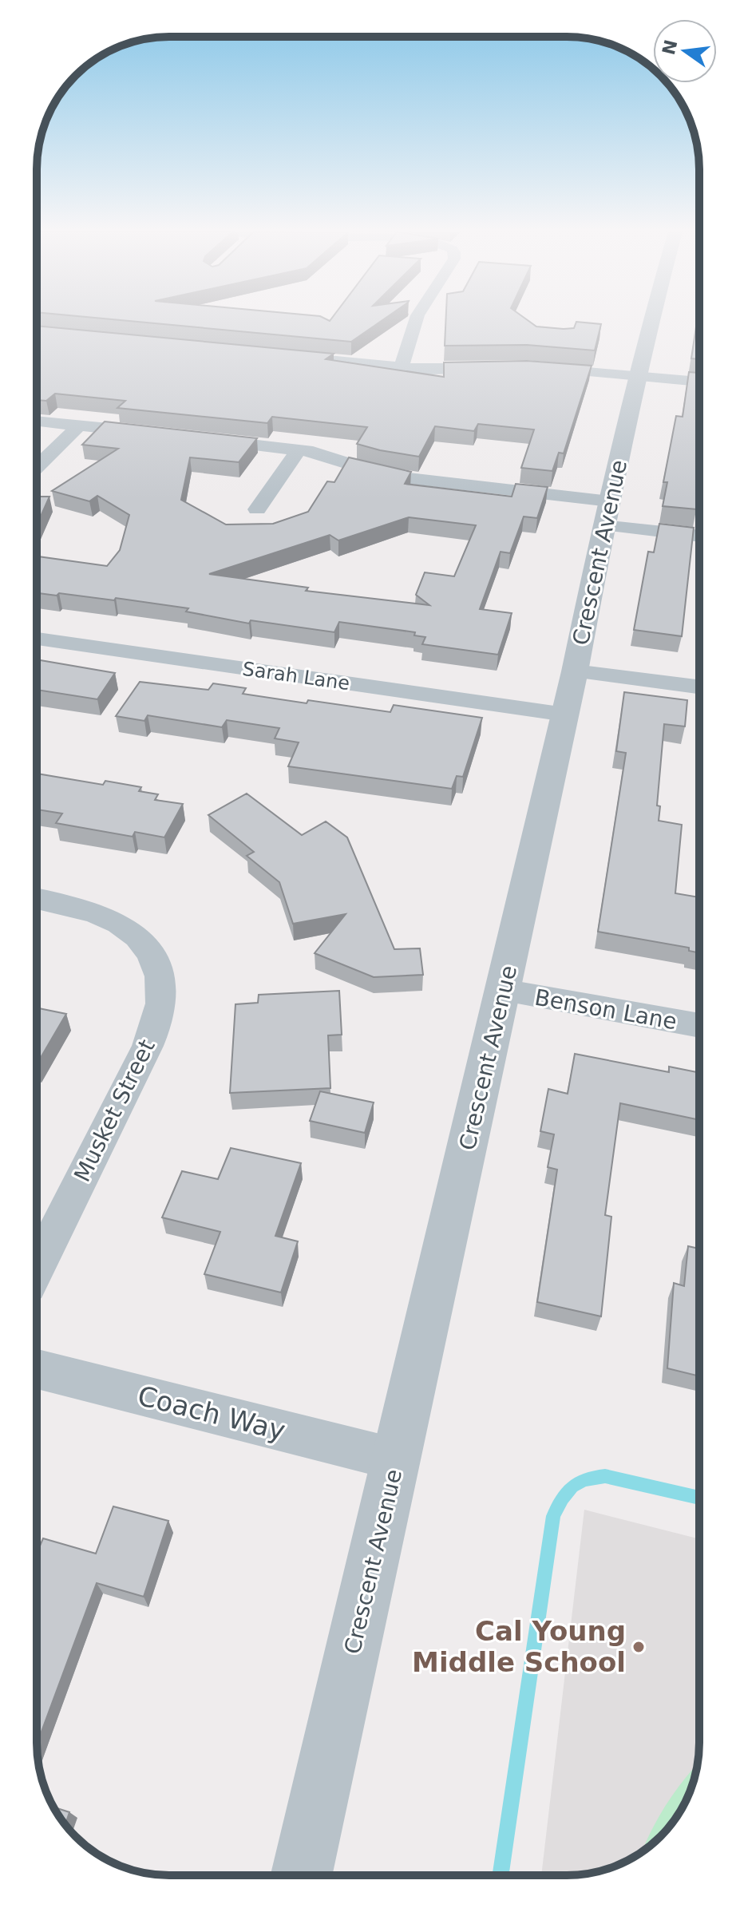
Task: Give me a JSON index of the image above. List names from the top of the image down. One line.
{"streets":{"street":["Crescent Avenue","Sarah Lane","Benson Lane","Musket Street","Coach Way"]},"crossings":[["Crescent Avenue","Sarah Lane"],["Crescent Avenue","Benson Lane"],["Crescent Avenue","Coach Way"]],"places":["Cal Young Middle School"],"north":"left"}
